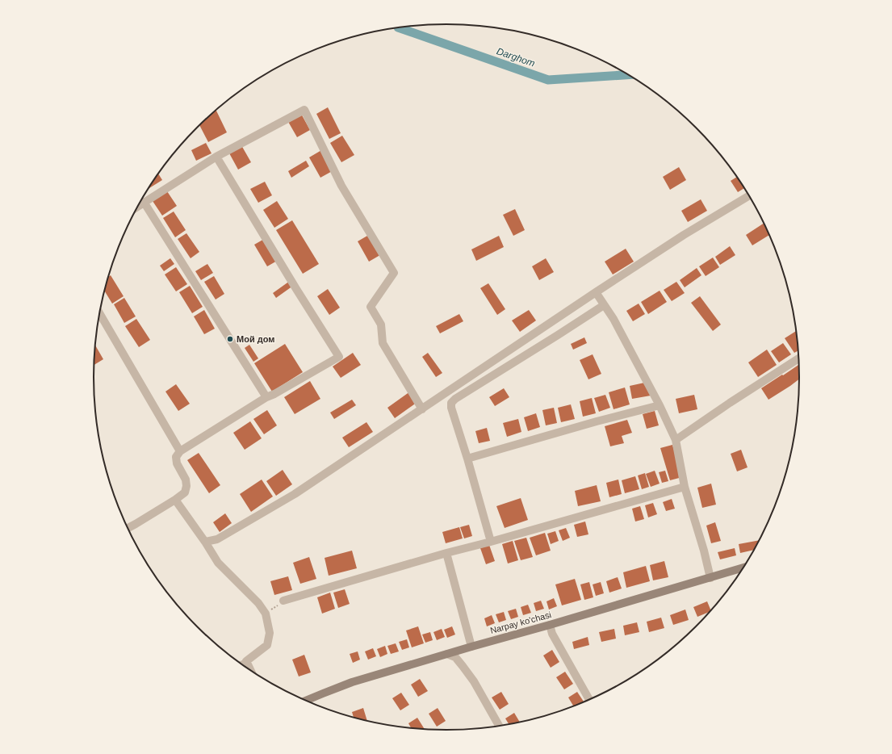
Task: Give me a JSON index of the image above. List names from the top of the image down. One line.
{"streets":{"street":["Narpay ko'chasi"]},"water":["Darghоm"],"places":["Мой дом"]}
